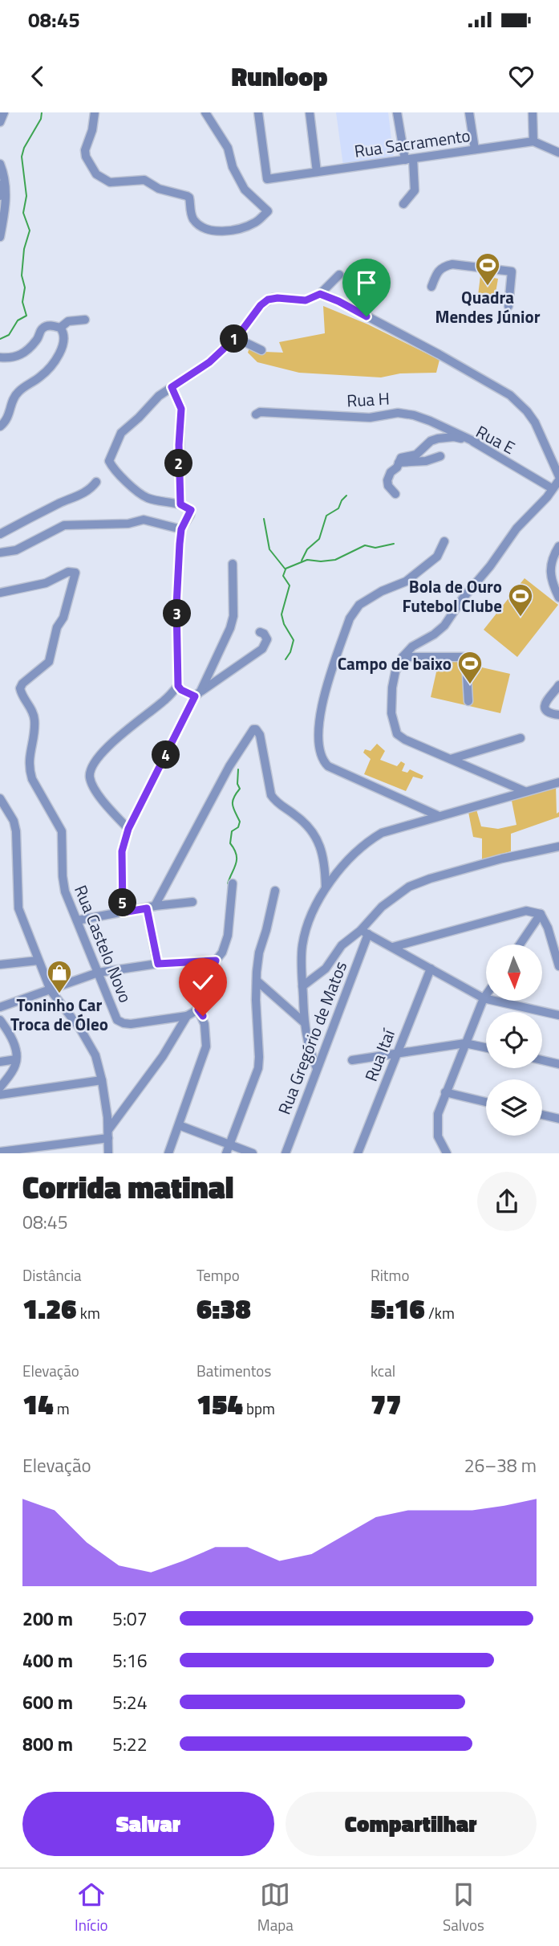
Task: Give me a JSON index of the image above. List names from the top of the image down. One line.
{"streets":{"street":["Rua Sacramento","Rua H","Rua E","Rua Castelo Novo","Rua Gregório de Matos","Rua Itaí"]},"crossings":[["Rua H","Rua E"]],"places":{"sports":["Quadra Mendes Júnior","Bola de Ouro Futebol Clube","Campo de baixo"],"shop":["Toninho Car Troca de Óleo"]},"north":"bottom","page":{"status":"08:45","header":"Runloop","pins":["1","2","3","4","5"],"heading":["Corrida matinal","08:45"],"stats":[["Distância","1.26 km"],["Tempo","6:38"],["Ritmo","5:16 /km"],["Elevação","14 m"],["Batimentos","154 bpm"],["kcal","77"]],"chart":["Elevação","26–38 m"],"list":[{"name":"200 m","note":"5:07"},{"name":"400 m","note":"5:16"},{"name":"600 m","note":"5:24"},{"name":"800 m","note":"5:22"}],"buttons":["Salvar","Compartilhar"],"tabs":["Início","Mapa","Salvos"]}}
